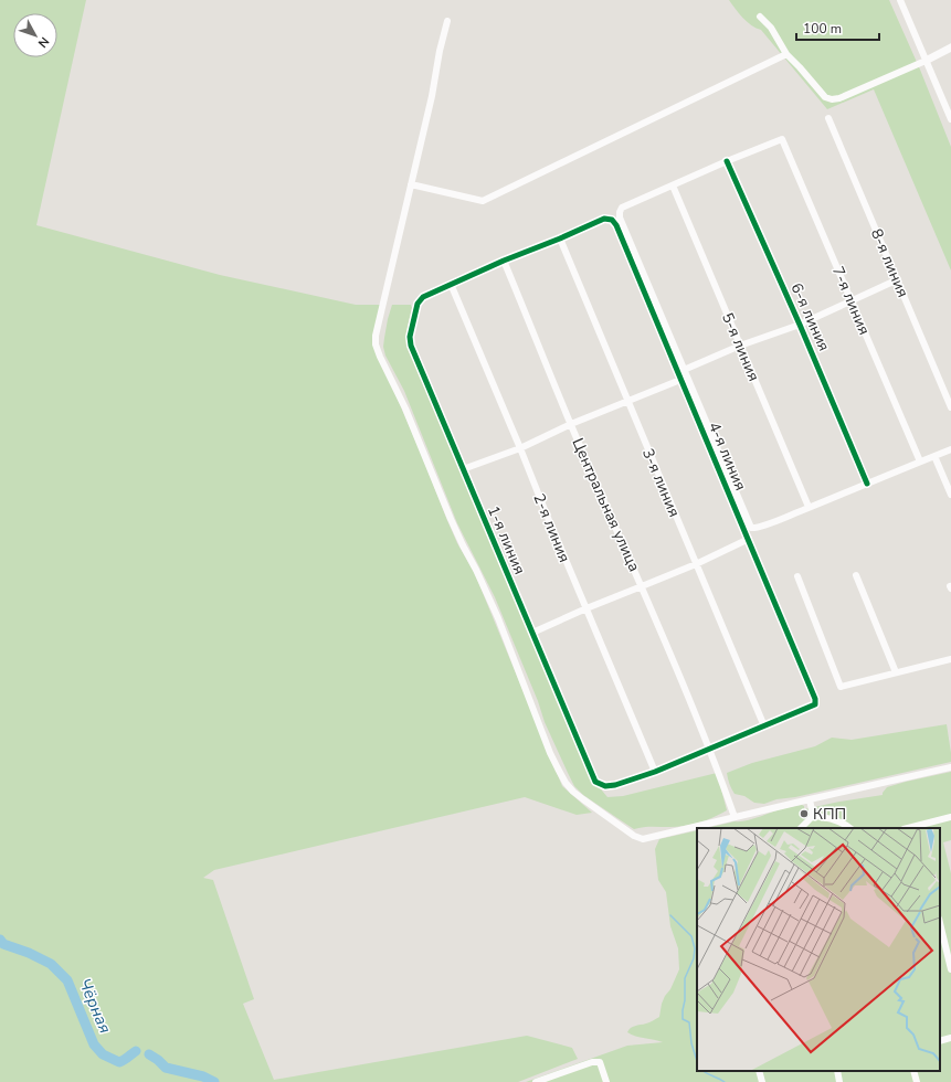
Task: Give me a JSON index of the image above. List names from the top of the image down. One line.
{"streets":{"street":["8-я линия","7-я линия","6-я линия","5-я линия","4-я линия","3-я линия","Центральная улица","2-я линия","1-я линия"]},"crossings":[["7-я линия","6-я линия"],["4-я линия","3-я линия"],["2-я линия","1-я линия"]],"water":["Чёрная"],"places":["КПП"],"scale_bar":"100 m","north":"bottom right"}
